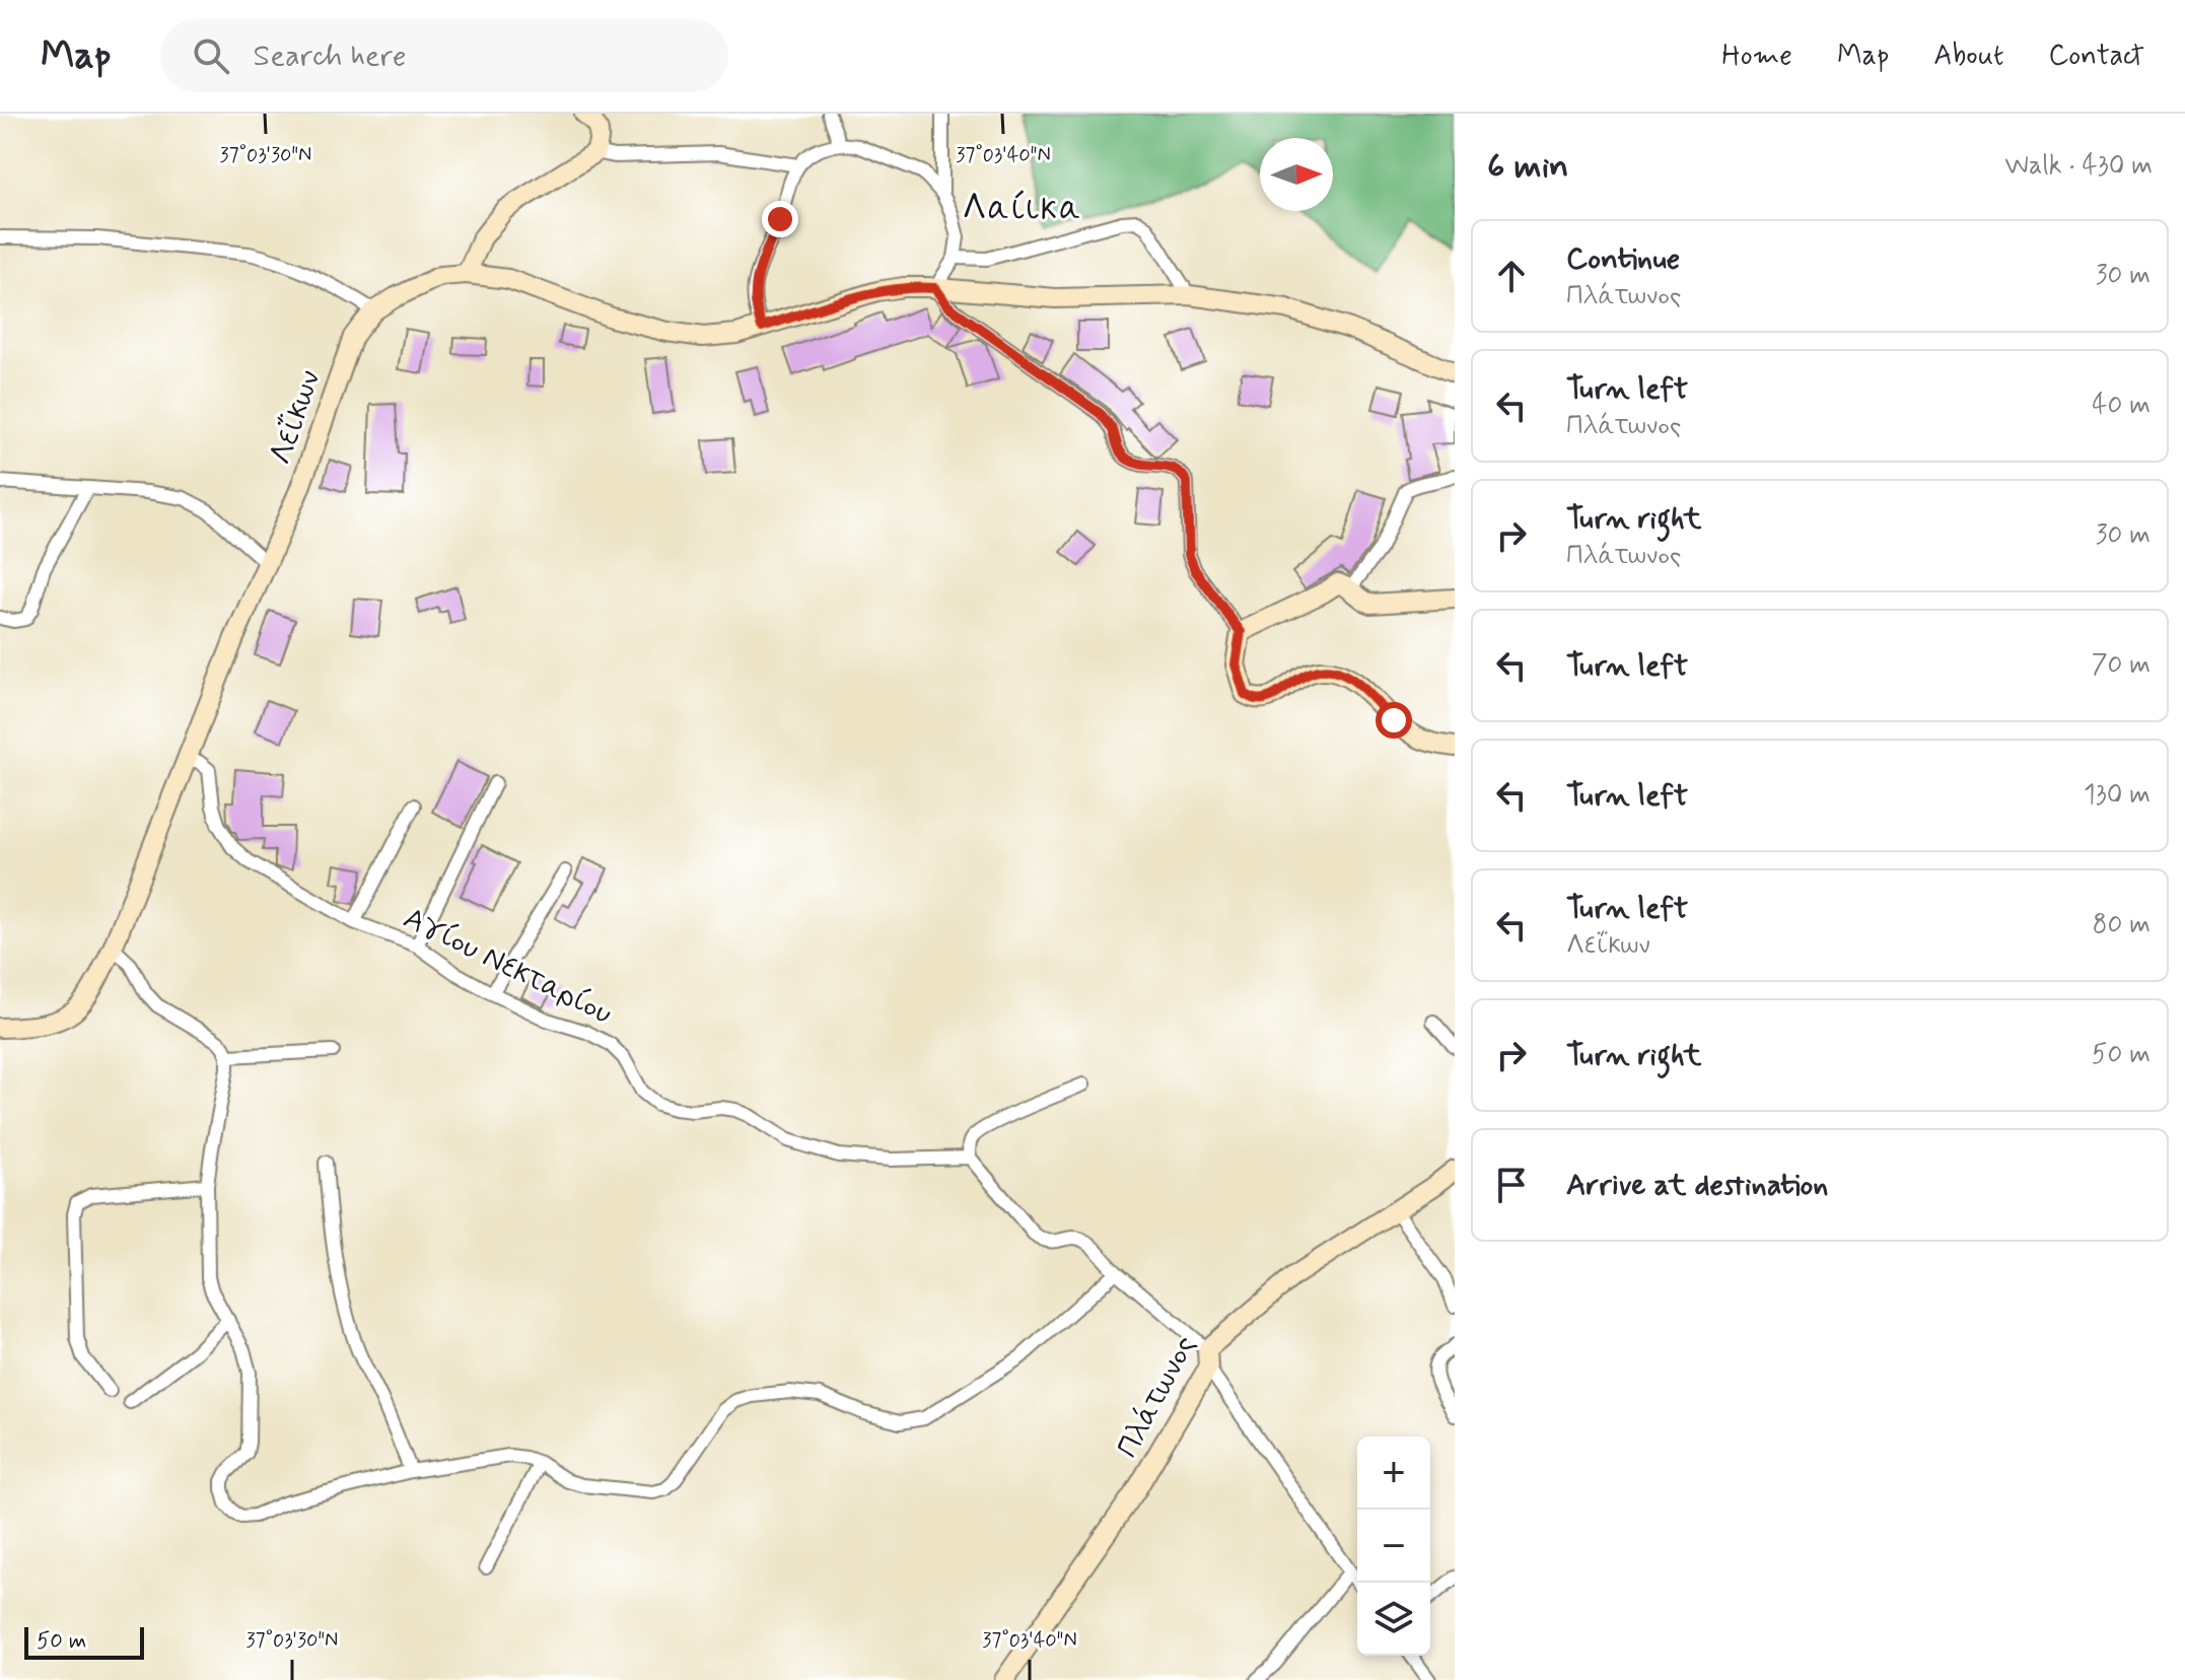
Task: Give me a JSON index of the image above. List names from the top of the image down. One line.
{"streets":{"street":["Λεΐκων","Αγίου Νεκταρίου","Πλάτωνος"]},"crossings":[["Λεΐκων","Αγίου Νεκταρίου"]],"districts":["Λαίικα"],"scale_bar":"50 m","north":"right","page":{"header":"Map","search":"Search here","nav":["Home","Map","About","Contact"],"heading":["6 min","Walk · 430 m"],"list":[["Continue","Πλάτωνος","30 m"],["Turn left","Πλάτωνος","40 m"],["Turn right","Πλάτωνος","30 m"],["Turn left","70 m"],["Turn left","130 m"],["Turn left","Λεΐκων","80 m"],["Turn right","50 m"],"Arrive at destination"],"map_buttons":["+","−"],"scale":"50 m"},"coordinates":["37°03'30\"N","37°03'40\"N"]}
